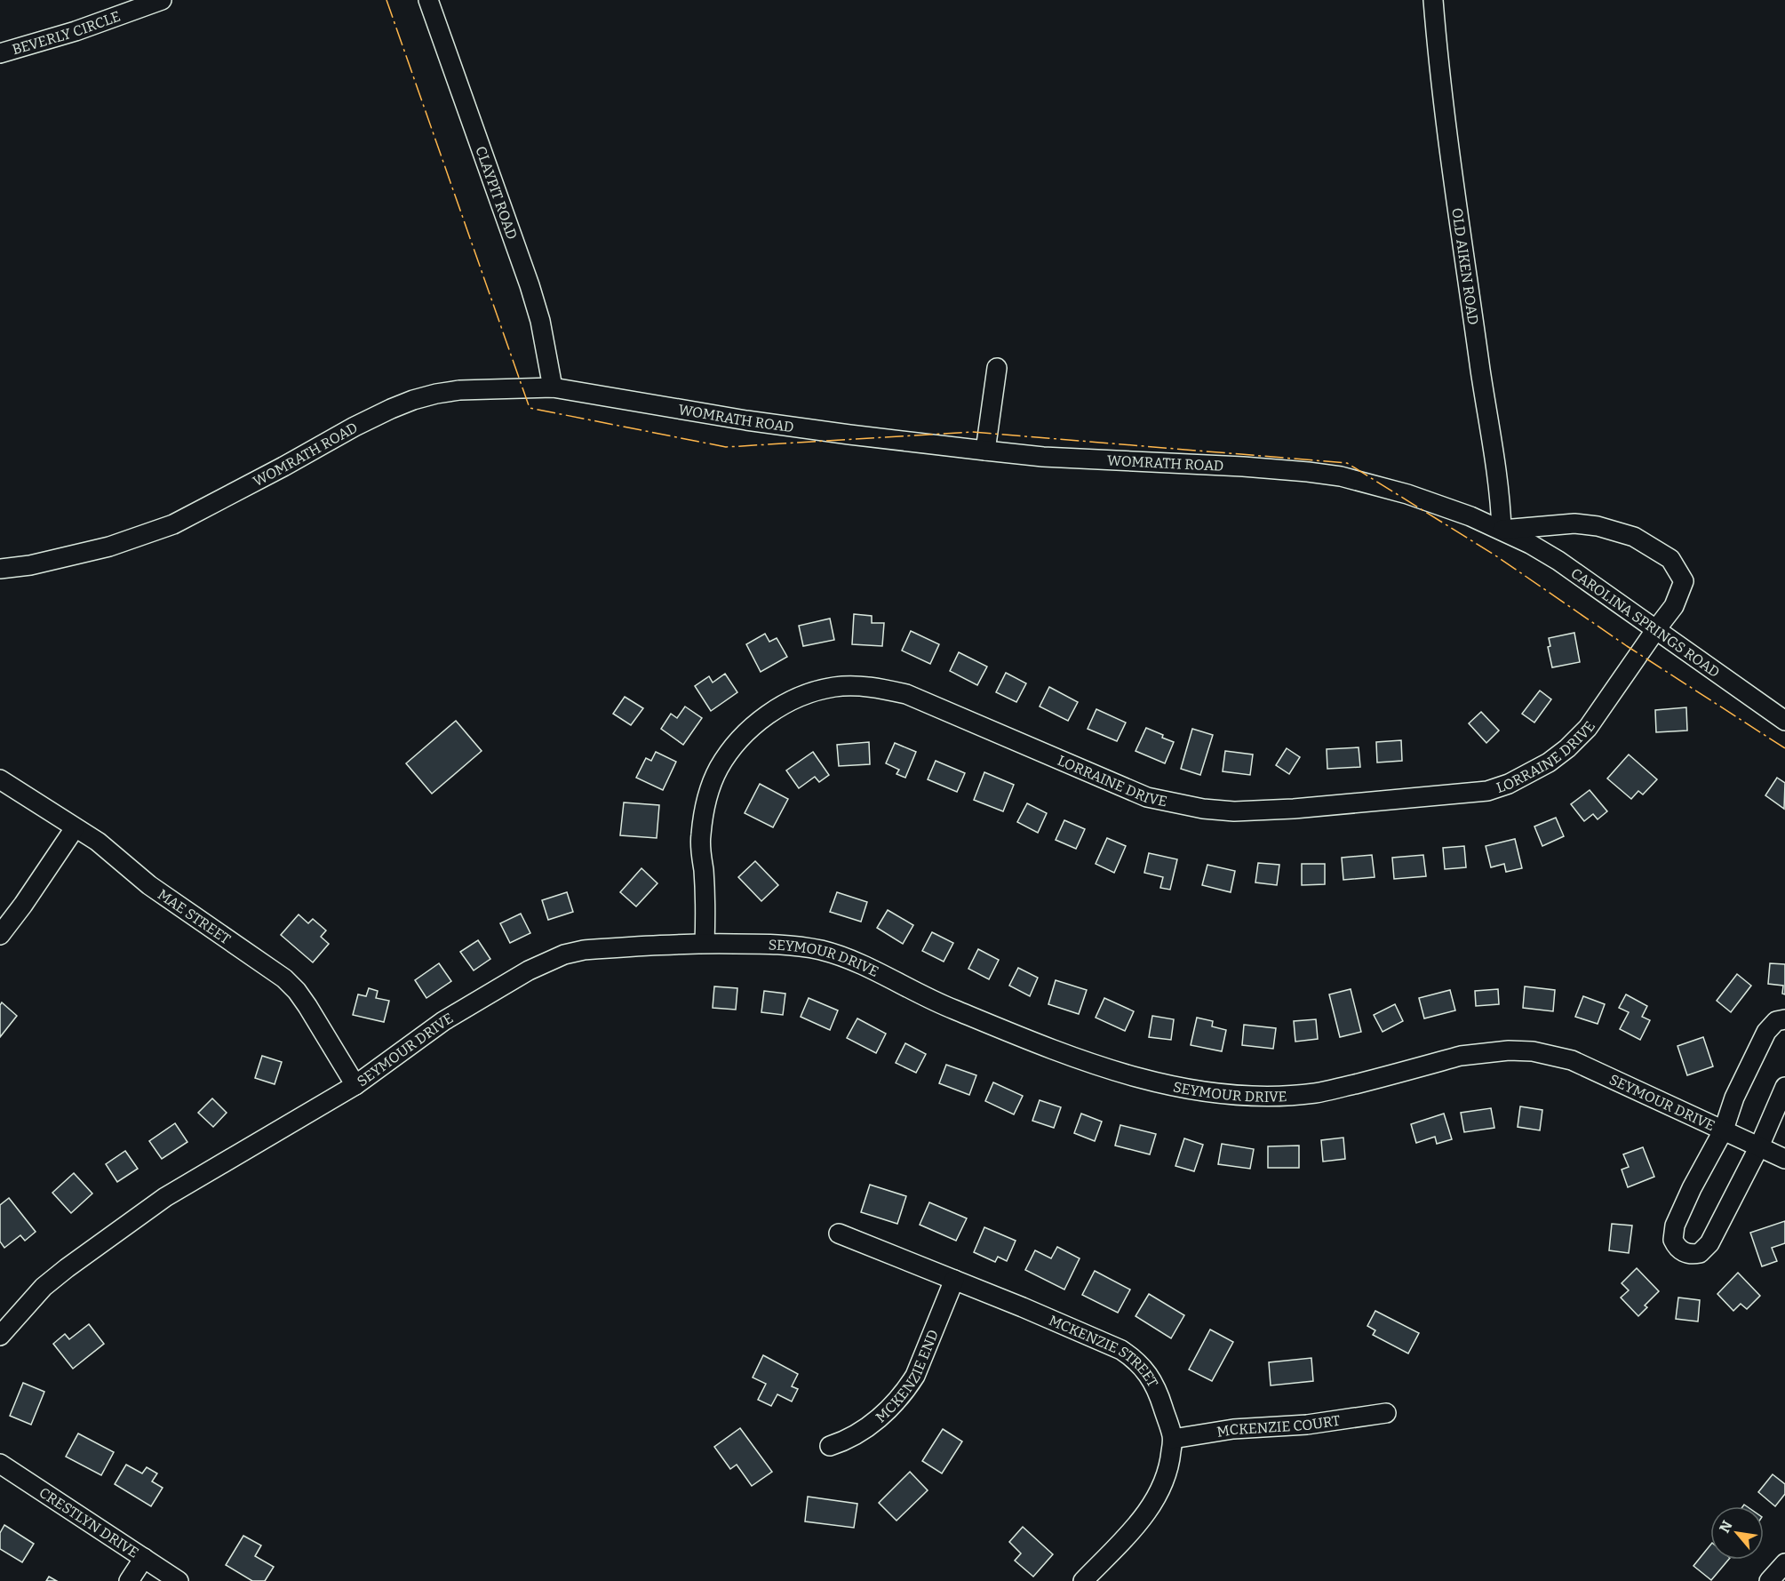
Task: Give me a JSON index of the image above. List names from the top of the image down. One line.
{"streets":{"street":["BEVERLY CIRCLE","CLAYPIT ROAD","OLD AIKEN ROAD","WOMRATH ROAD","CAROLINA SPRINGS ROAD","LORRAINE DRIVE","MAE STREET","SEYMOUR DRIVE","MCKENZIE STREET","MCKENZIE END","MCKENZIE COURT","CRESTLYN DRIVE"]},"crossings":[["CLAYPIT ROAD","WOMRATH ROAD"],["OLD AIKEN ROAD","WOMRATH ROAD"],["OLD AIKEN ROAD","CAROLINA SPRINGS ROAD"],["OLD AIKEN ROAD","LORRAINE DRIVE"],["WOMRATH ROAD","CAROLINA SPRINGS ROAD"],["WOMRATH ROAD","LORRAINE DRIVE"],["CAROLINA SPRINGS ROAD","LORRAINE DRIVE"],["LORRAINE DRIVE","SEYMOUR DRIVE"],["MAE STREET","SEYMOUR DRIVE"],["MCKENZIE STREET","MCKENZIE END"],["MCKENZIE STREET","MCKENZIE COURT"]],"north":"top left"}
